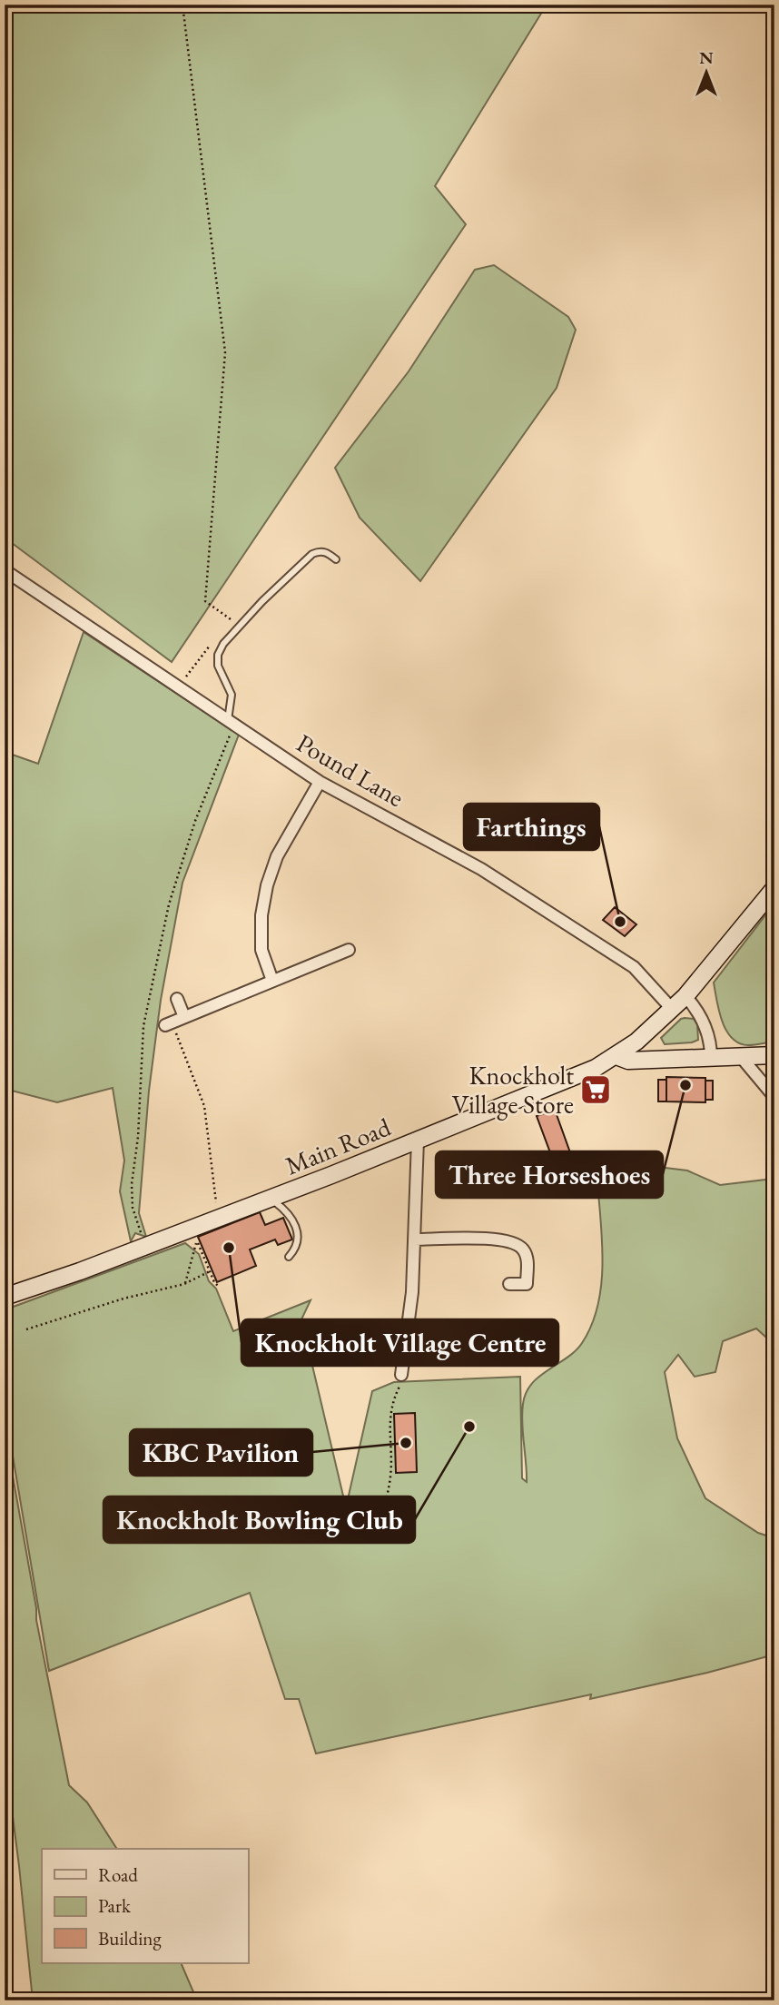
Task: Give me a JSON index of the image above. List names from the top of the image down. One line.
{"streets":{"street":["Pound Lane","Main Road"]},"crossings":[["Pound Lane","Main Road"]],"places":{"other":["Farthings","Three Horseshoes","Knockholt Village Centre","Knockholt Bowling Club","KBC Pavilion"],"supermarket":["Knockholt Village Store"]},"legend":["Road","Park","Building"],"north":"top"}
